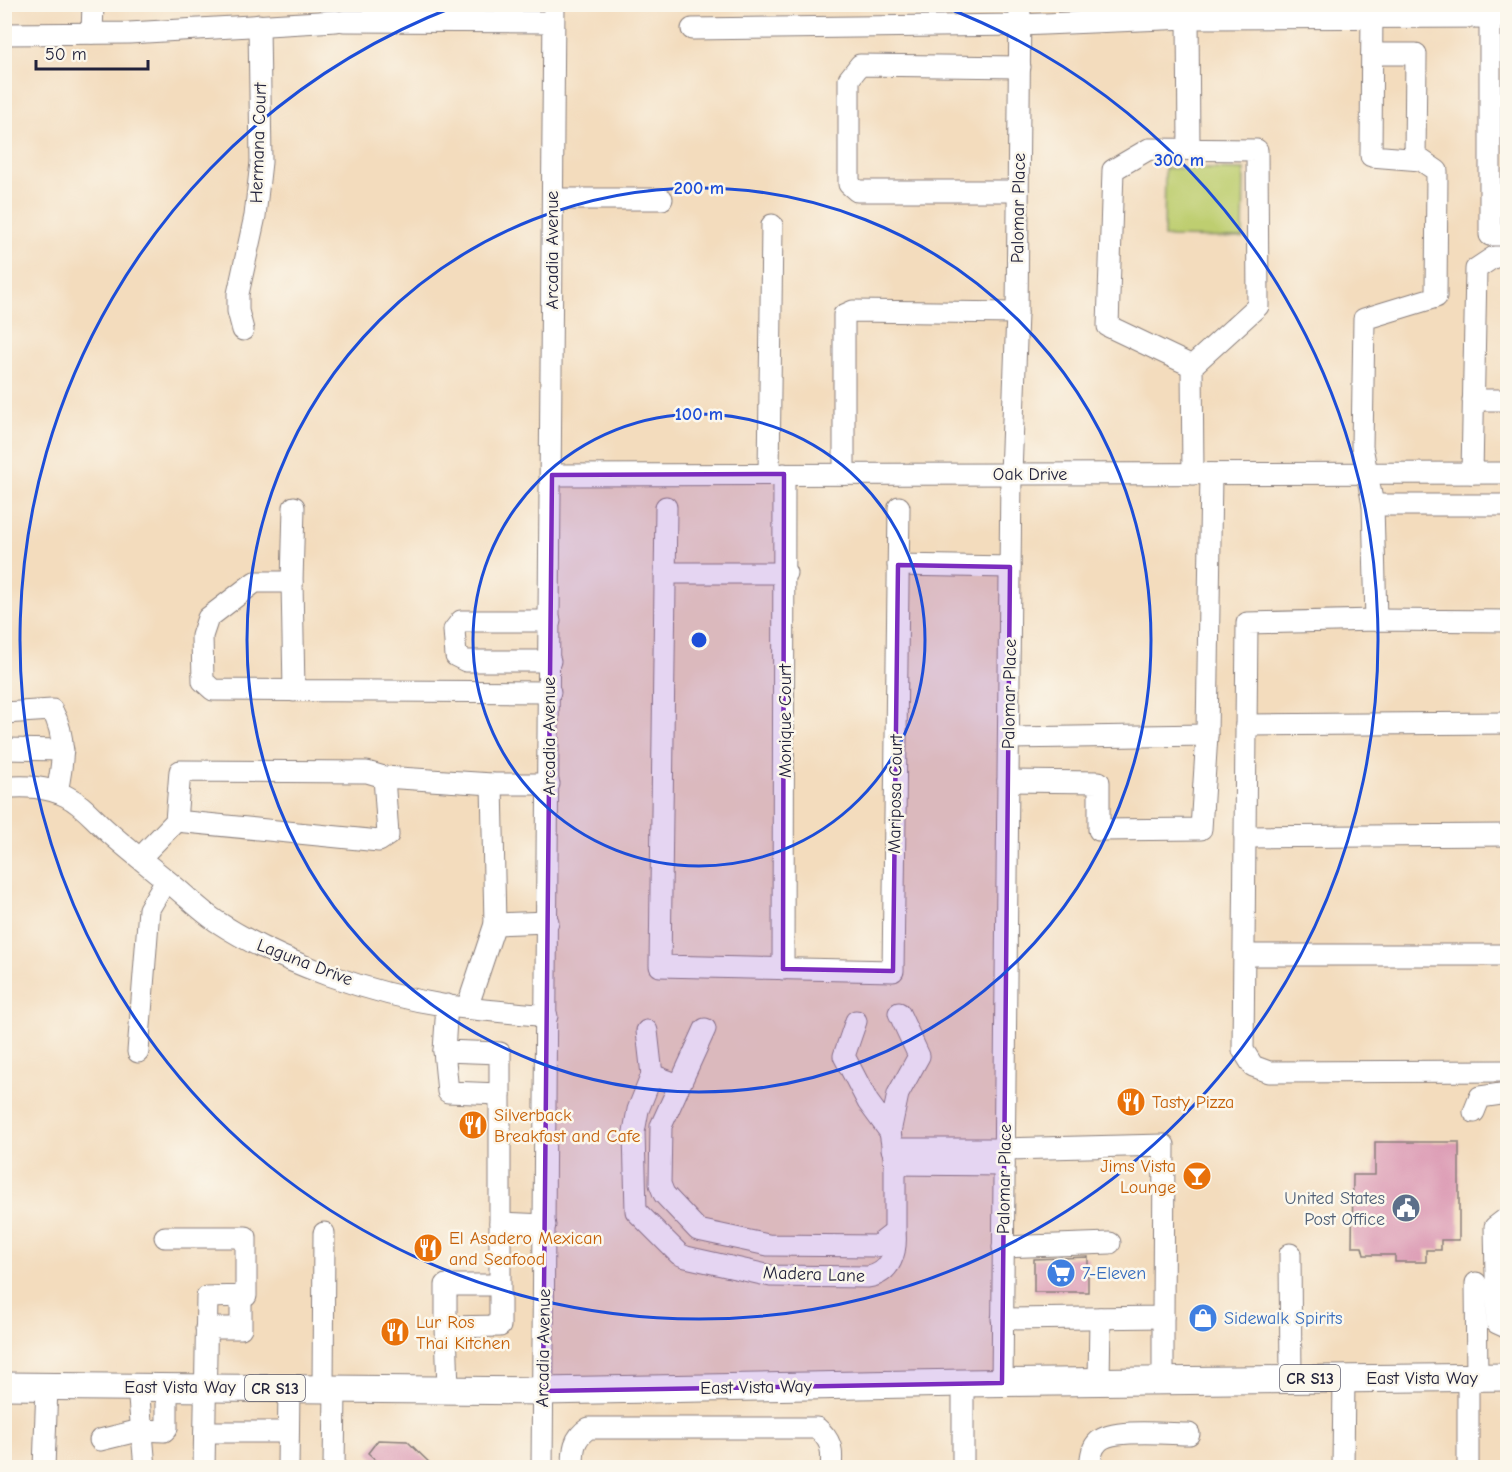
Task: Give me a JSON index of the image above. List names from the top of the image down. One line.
{"streets":{"main road":["CR S13","East Vista Way"],"street":["Hermana Court","Palomar Place","Arcadia Avenue","Oak Drive","Monique Court","Mariposa Court","Laguna Drive","Madera Lane"]},"crossings":[["Palomar Place","Oak Drive"],["Palomar Place","East Vista Way"],["Arcadia Avenue","Oak Drive"],["Arcadia Avenue","Laguna Drive"],["Arcadia Avenue","East Vista Way"],["Oak Drive","Monique Court"],["Monique Court","Mariposa Court"]],"places":{"restaurant":["Tasty Pizza","Silverback Breakfast and Cafe","El Asadero Mexican and Seafood","Lur Ros Thai Kitchen"],"bar":["Jims Vista Lounge"],"public building":["United States Post Office"],"supermarket":["7-Eleven"],"shop":["Sidewalk Spirits"]},"scale_bar":"50 m","rings":["300 m","200 m","100 m"]}
